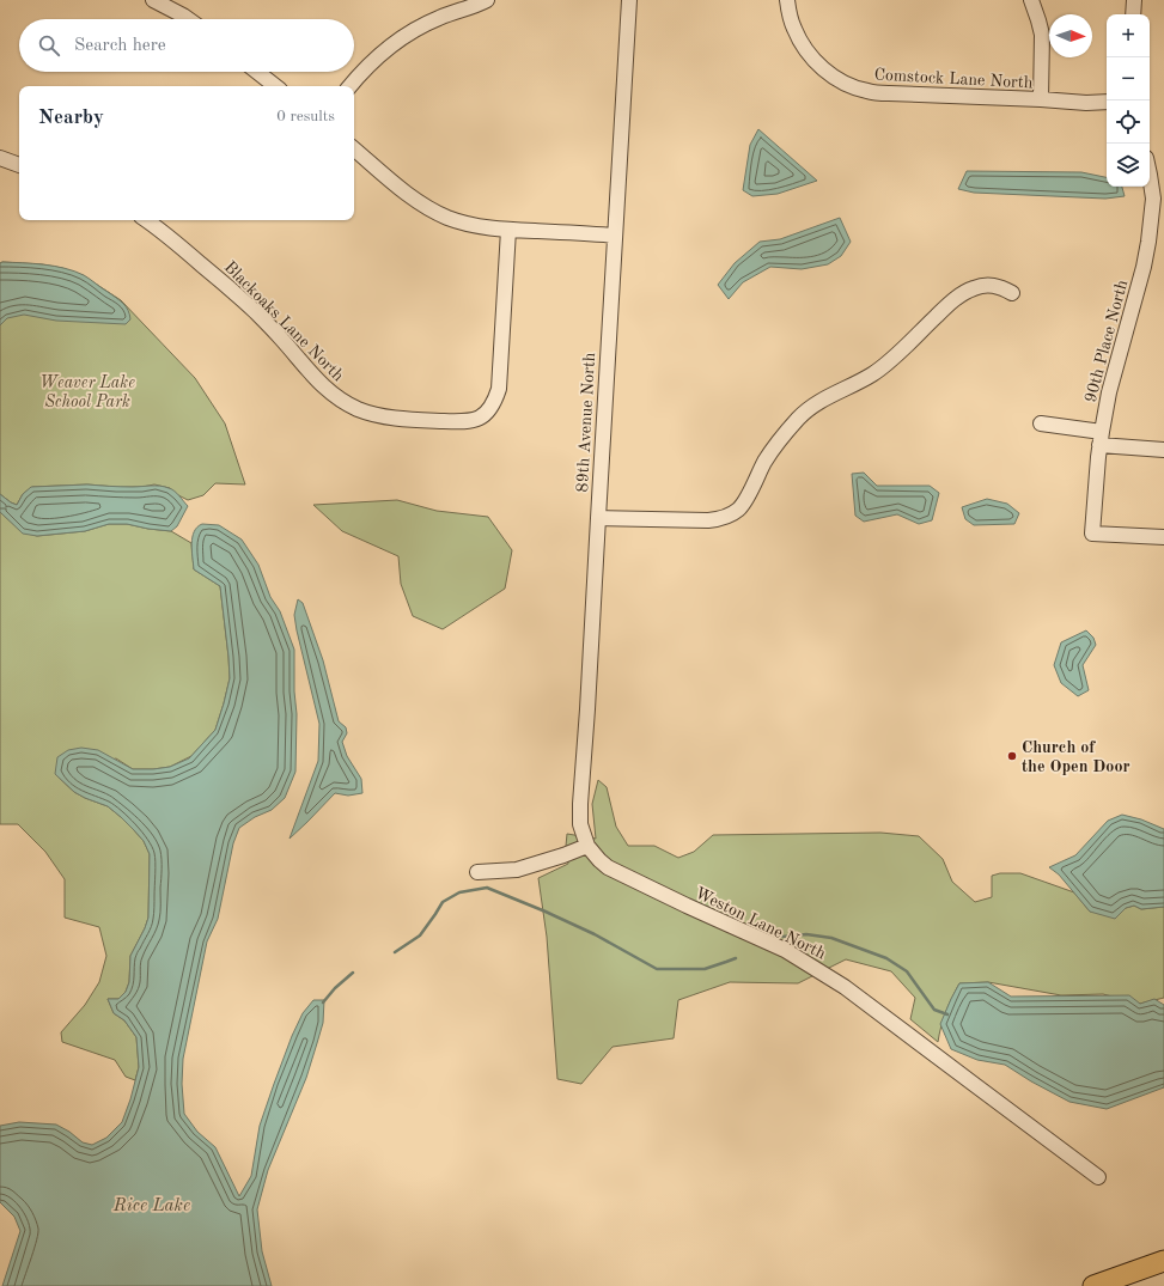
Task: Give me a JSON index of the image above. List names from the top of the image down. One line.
{"streets":{"street":["Comstock Lane North","Blackoaks Lane North","90th Place North","89th Avenue North","Weston Lane North"]},"crossings":[["89th Avenue North","Weston Lane North"]],"water":["Rice Lake"],"parks":["Weaver Lake School Park"],"places":["Church of the Open Door"],"north":"right","page":{"map_buttons":["+","−"],"search":"Search here","heading":["Nearby","0 results"]}}
